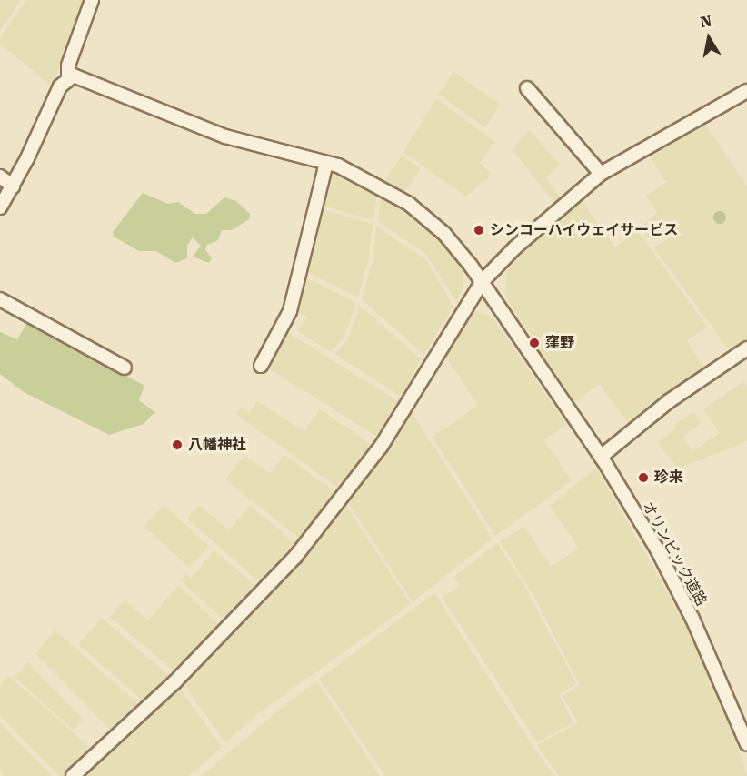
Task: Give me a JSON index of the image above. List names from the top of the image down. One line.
{"streets":{"street":["オリンピック道路"]},"places":["シンコーハイウェイサービス","窪野","八幡神社","珍来"],"north":"top"}
